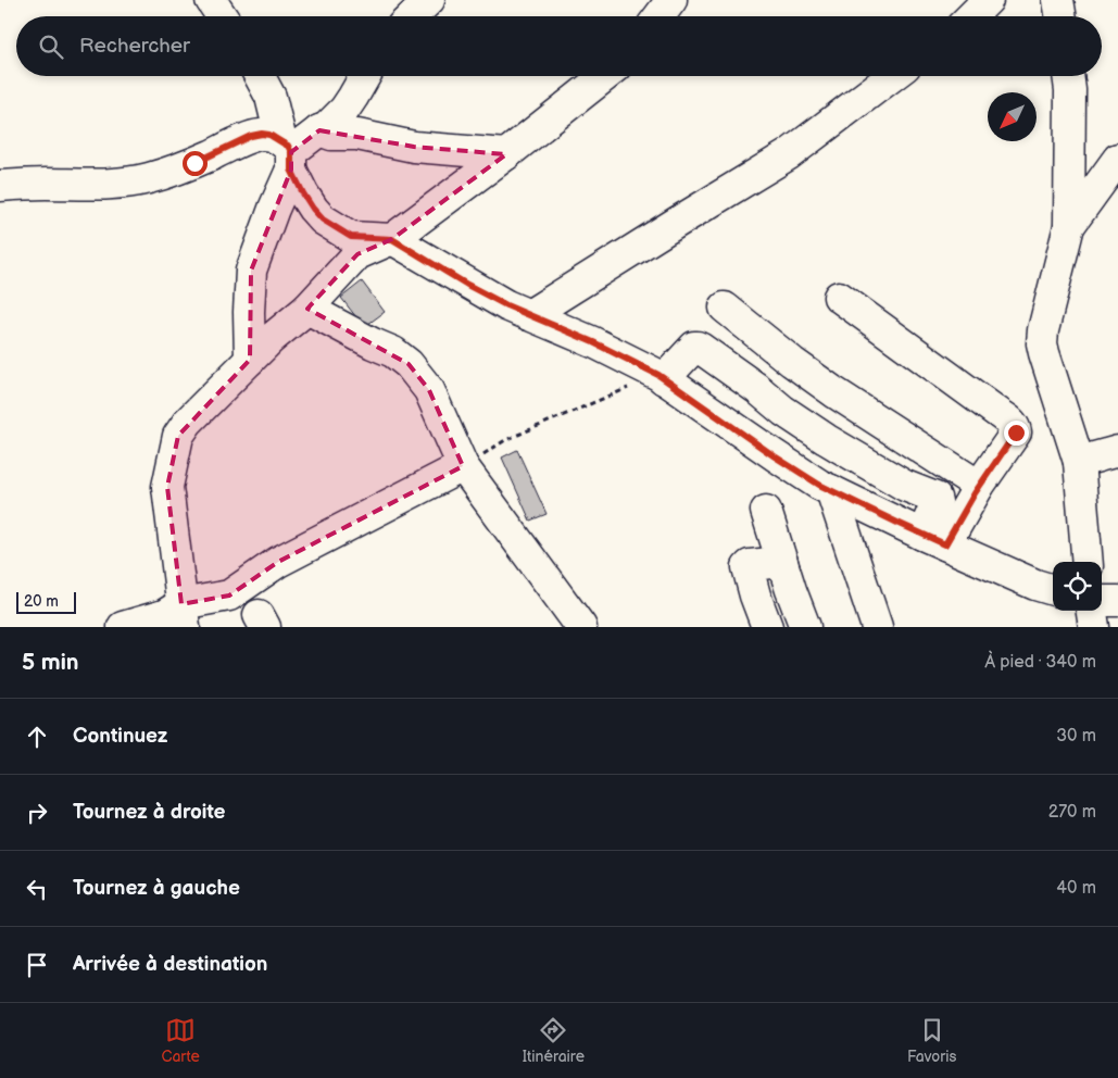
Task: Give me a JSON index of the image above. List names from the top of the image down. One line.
{"scale_bar":"20 m","north":"bottom left","page":{"search":"Rechercher","scale":"20 m","heading":["5 min","À pied · 340 m"],"list":[["Continuez","30 m"],["Tournez à droite","270 m"],["Tournez à gauche","40 m"],"Arrivée à destination"],"nav":["Carte","Itinéraire","Favoris"]}}
